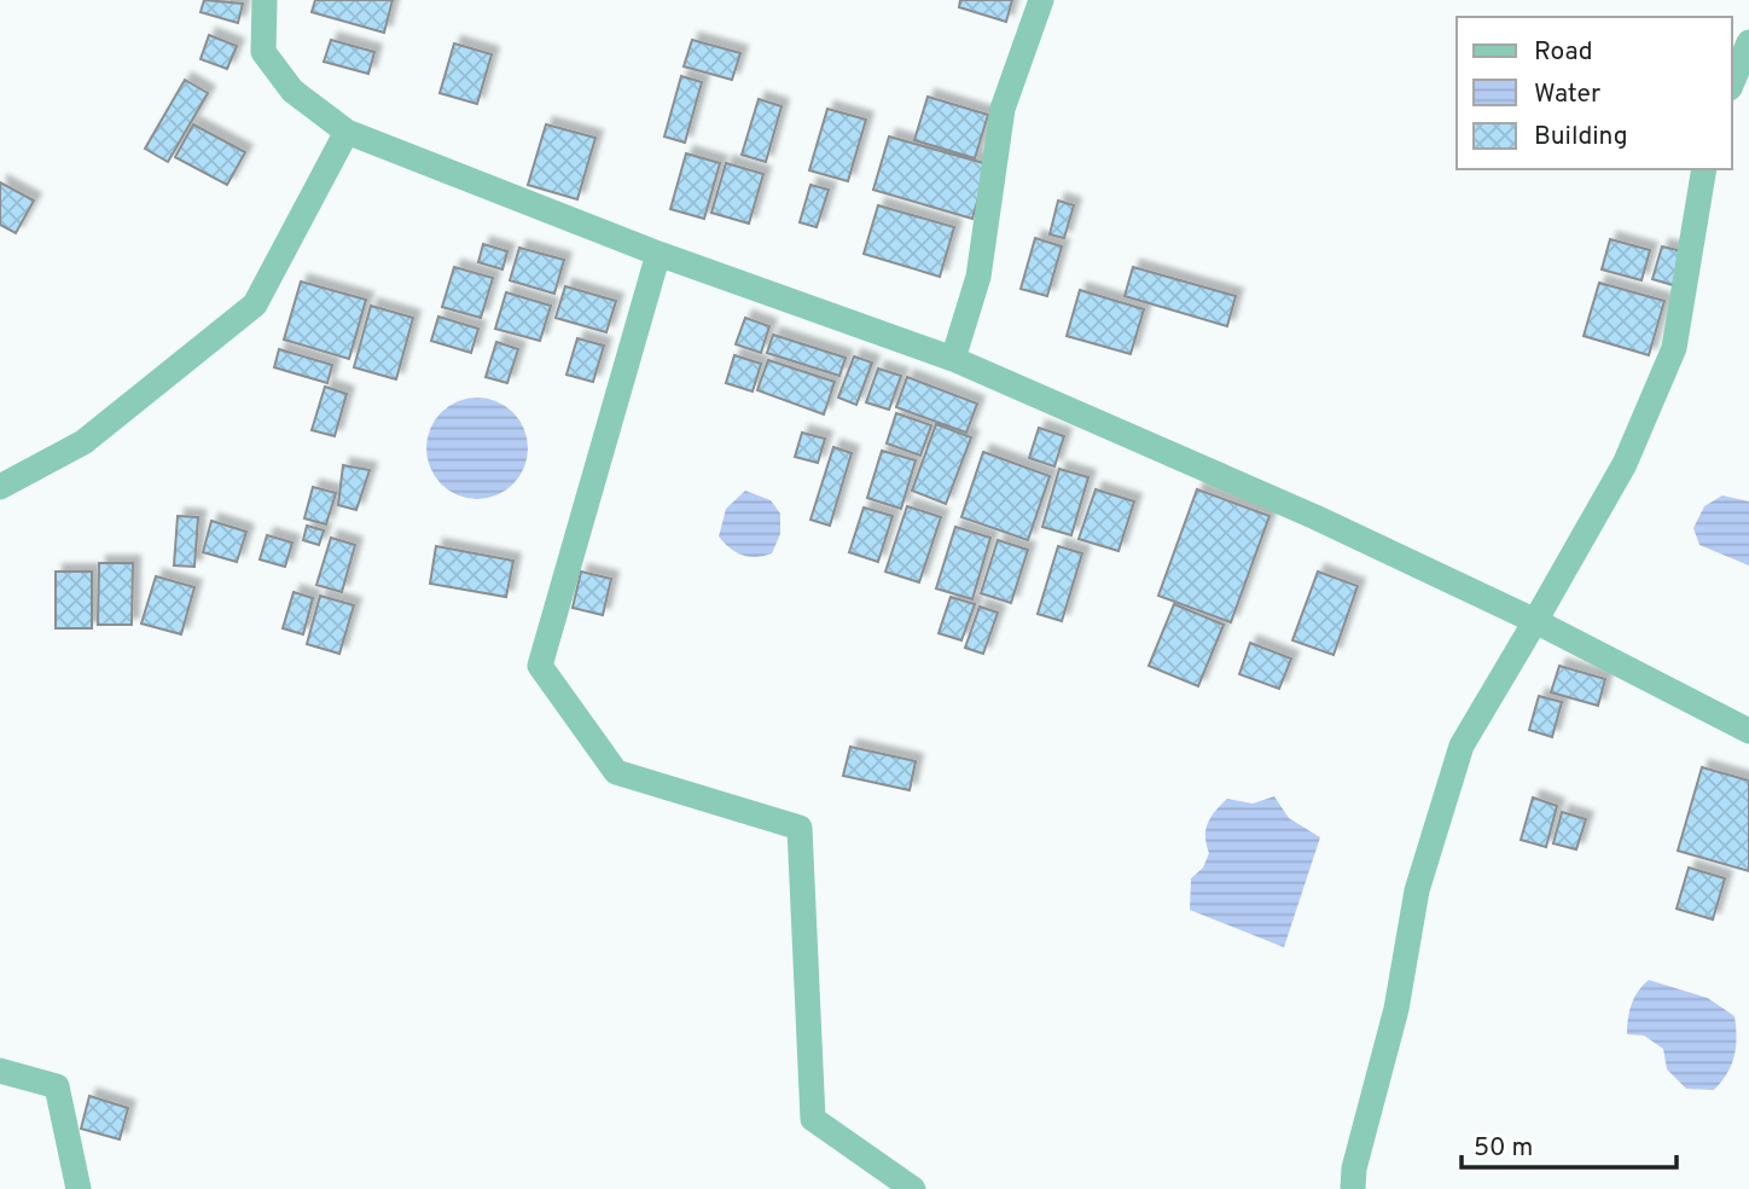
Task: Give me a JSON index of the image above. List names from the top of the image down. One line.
{"legend":["Road","Water","Building"],"scale_bar":"50 m"}
